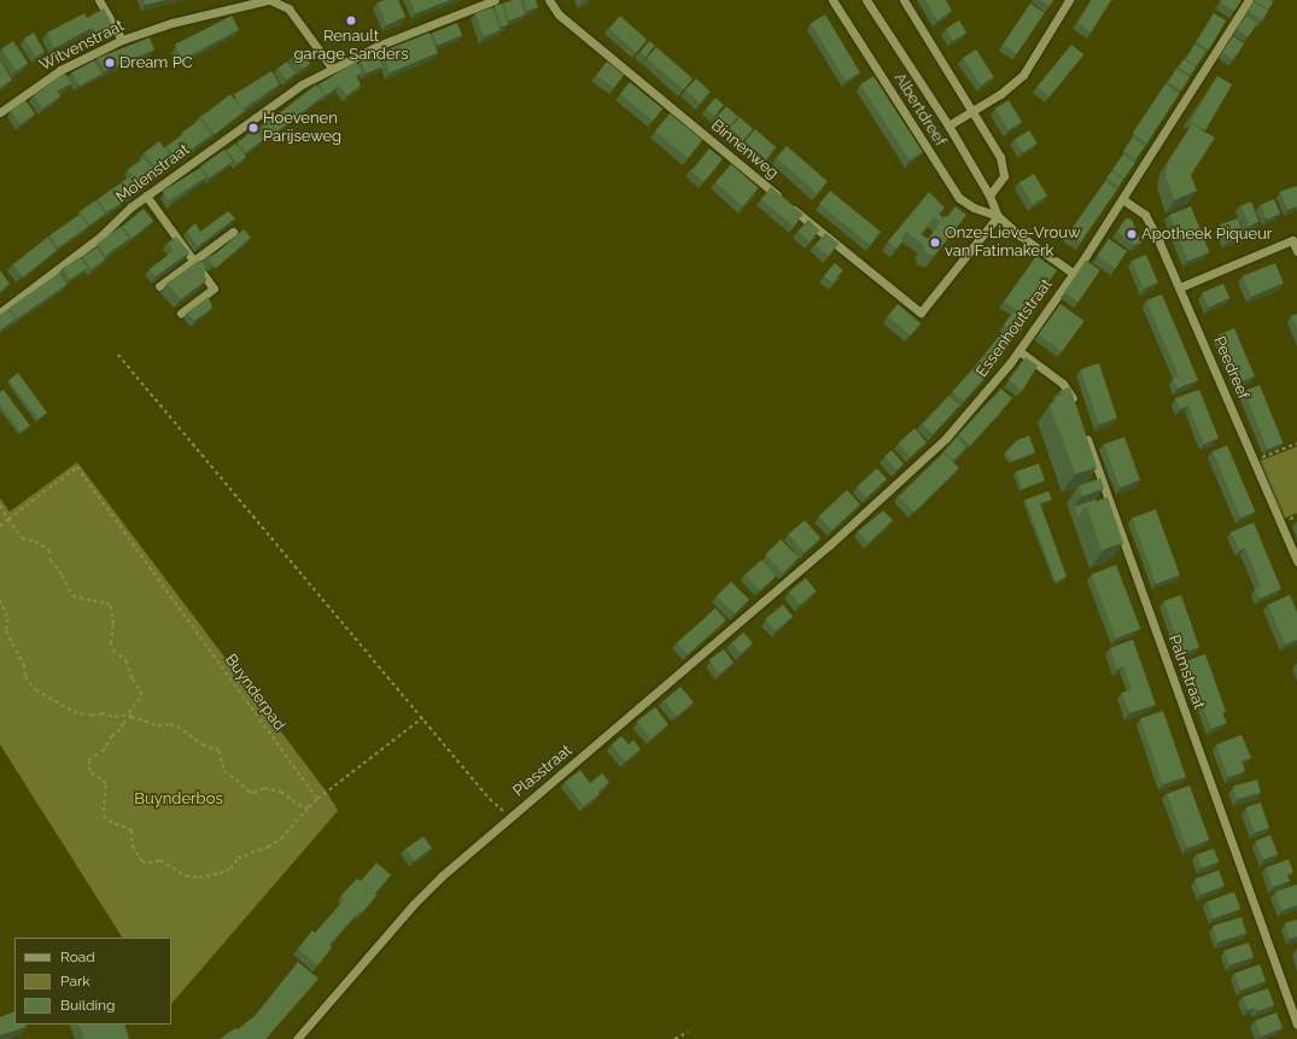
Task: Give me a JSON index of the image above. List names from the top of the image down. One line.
{"streets":{"street":["Witvenstraat","Albertdreef","Binnenweg","Molenstraat","Essenhoutstraat","Peedreef","Palmstraat","Plasstraat"],"path":["Buynderpad"]},"crossings":[["Albertdreef","Binnenweg"],["Albertdreef","Essenhoutstraat"],["Essenhoutstraat","Peedreef"],["Essenhoutstraat","Plasstraat"]],"parks":["Buynderbos"],"places":["Renault garage Sanders","Dream PC","Hoevenen Parijseweg","Apotheek Piqueur","Onze-Lieve-Vrouw van Fatimakerk"],"legend":["Road","Park","Building"]}
